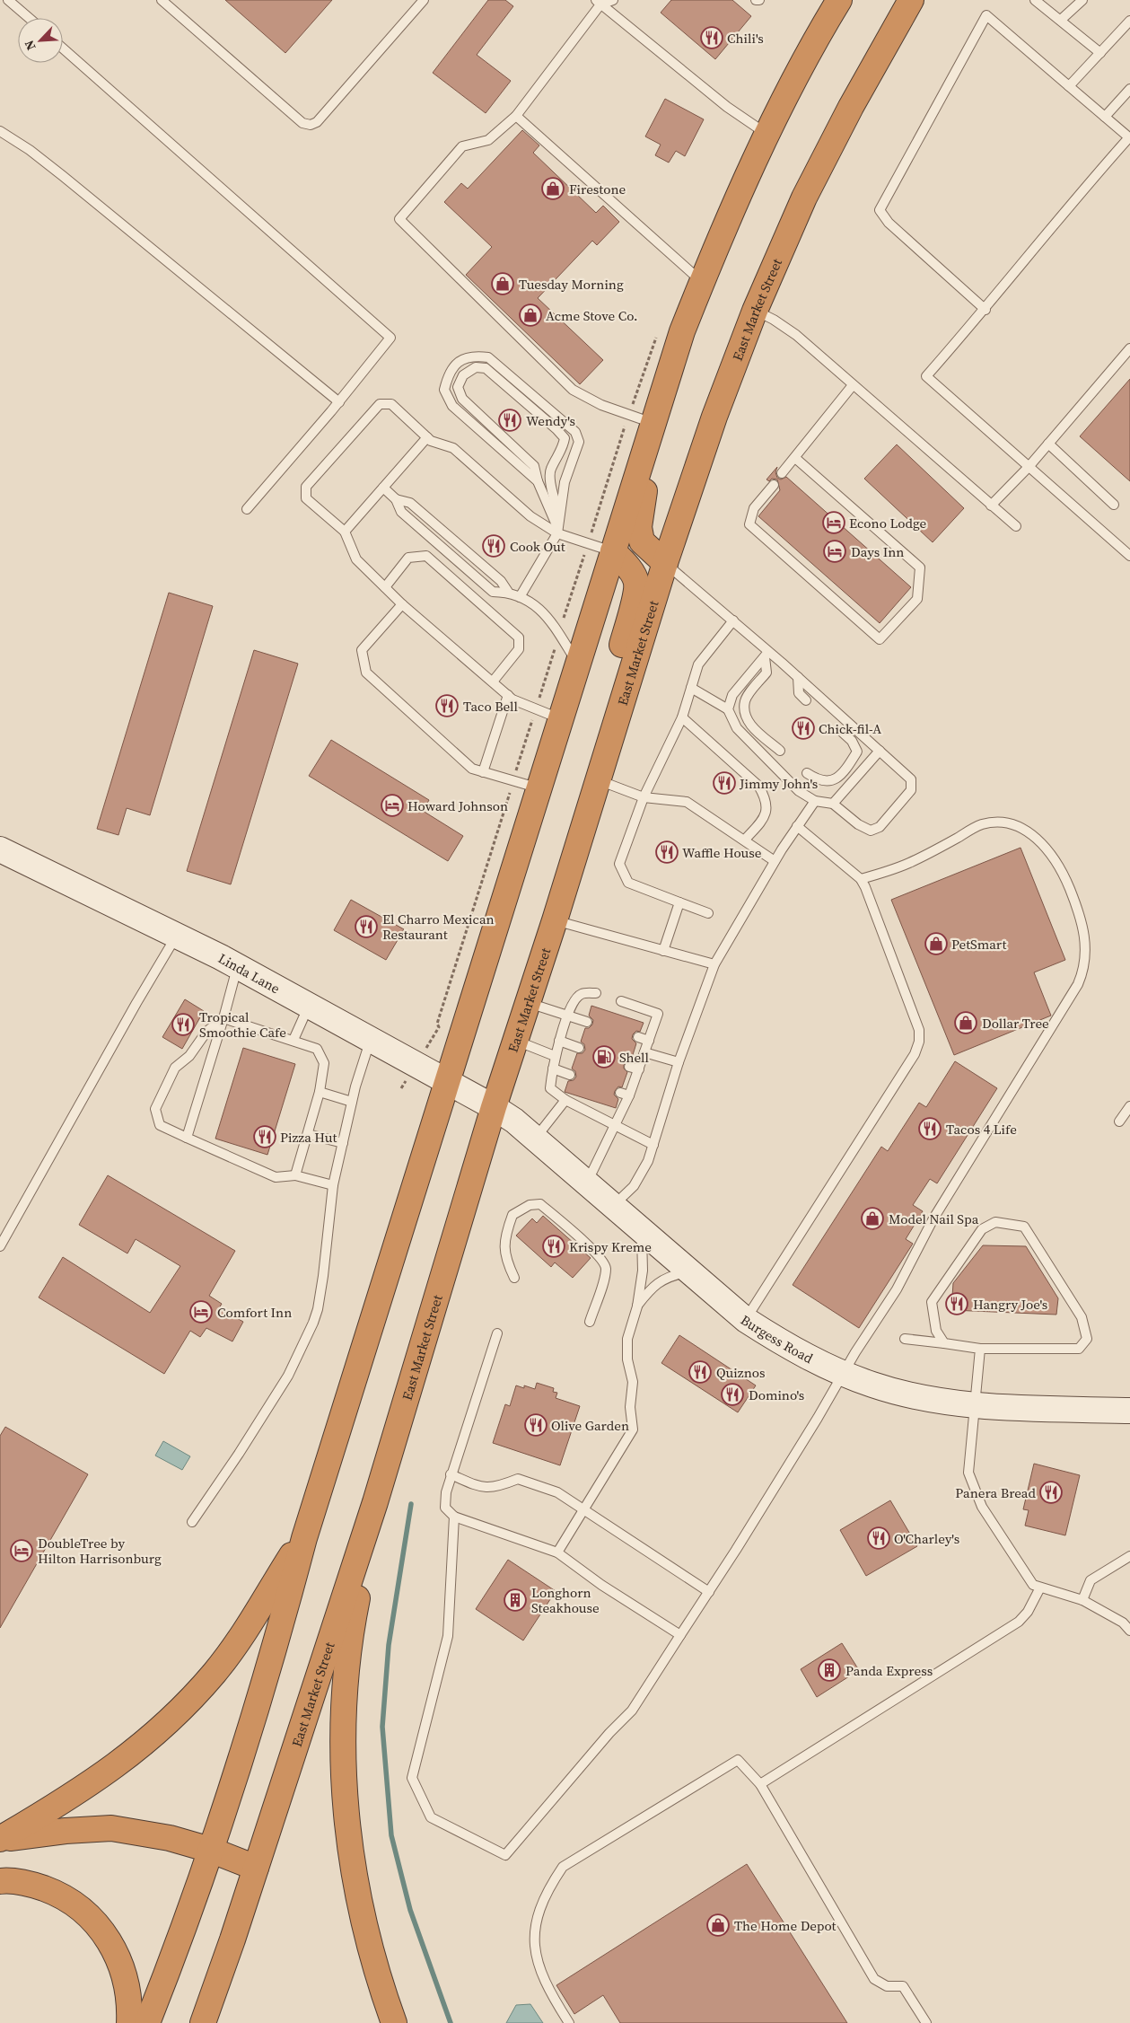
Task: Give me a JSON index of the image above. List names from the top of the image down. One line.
{"streets":{"highway":["East Market Street"],"street":["Linda Lane","Burgess Road"]},"crossings":[["East Market Street","Linda Lane"],["East Market Street","Burgess Road"],["Linda Lane","Burgess Road"]],"places":{"restaurant":["Chili's","Wendy's","Cook Out","Taco Bell","Chick-fil-A","Jimmy John's","Waffle House","El Charro Mexican Restaurant","Tropical Smoothie Cafe","Tacos 4 Life","Pizza Hut","Krispy Kreme","Hangry Joe's","Quiznos","Domino's","Olive Garden","Panera Bread","O'Charley's"],"shop":["Firestone","Tuesday Morning","Acme Stove Co.","PetSmart","Dollar Tree","Model Nail Spa","The Home Depot"],"hotel":["Econo Lodge","Days Inn","Howard Johnson","Comfort Inn","DoubleTree by Hilton Harrisonburg"],"fuel station":["Shell"],"building":["Longhorn Steakhouse","Panda Express"]},"north":"bottom left"}
